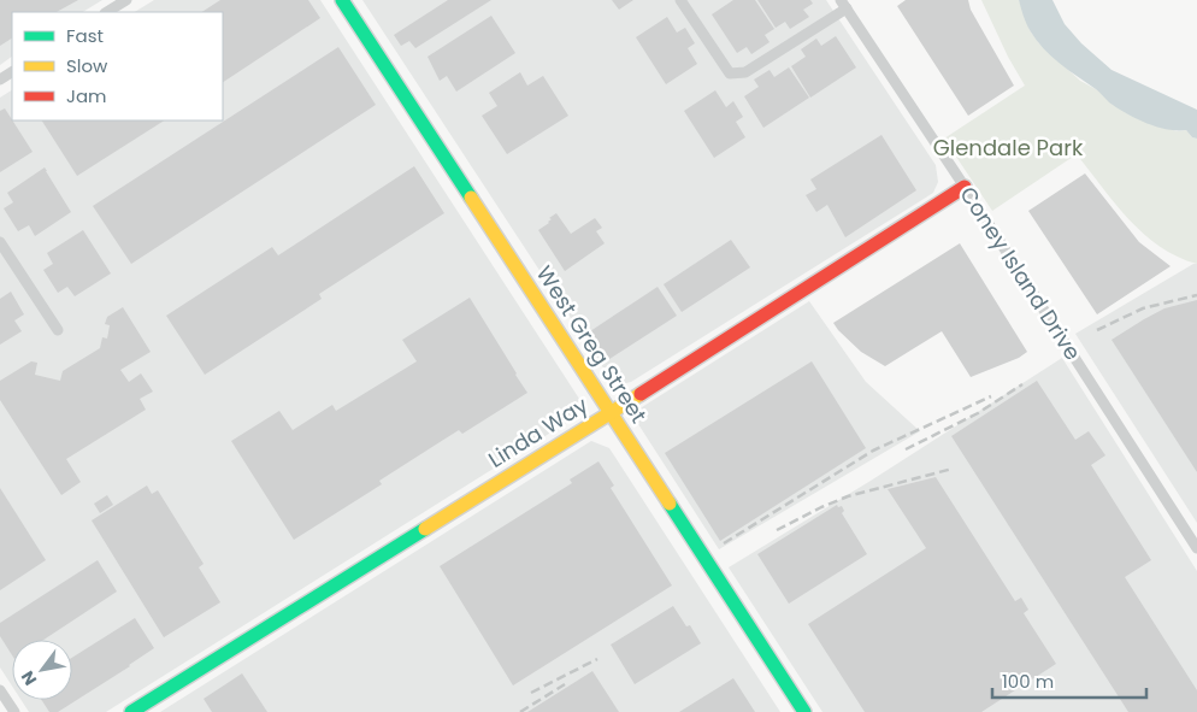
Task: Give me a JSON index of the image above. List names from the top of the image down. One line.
{"streets":{"street":["Coney Island Drive","West Greg Street","Linda Way"]},"crossings":[["Coney Island Drive","Linda Way"],["West Greg Street","Linda Way"]],"parks":["Glendale Park"],"legend":["Fast","Slow","Jam"],"scale_bar":"100 m","north":"bottom left"}
